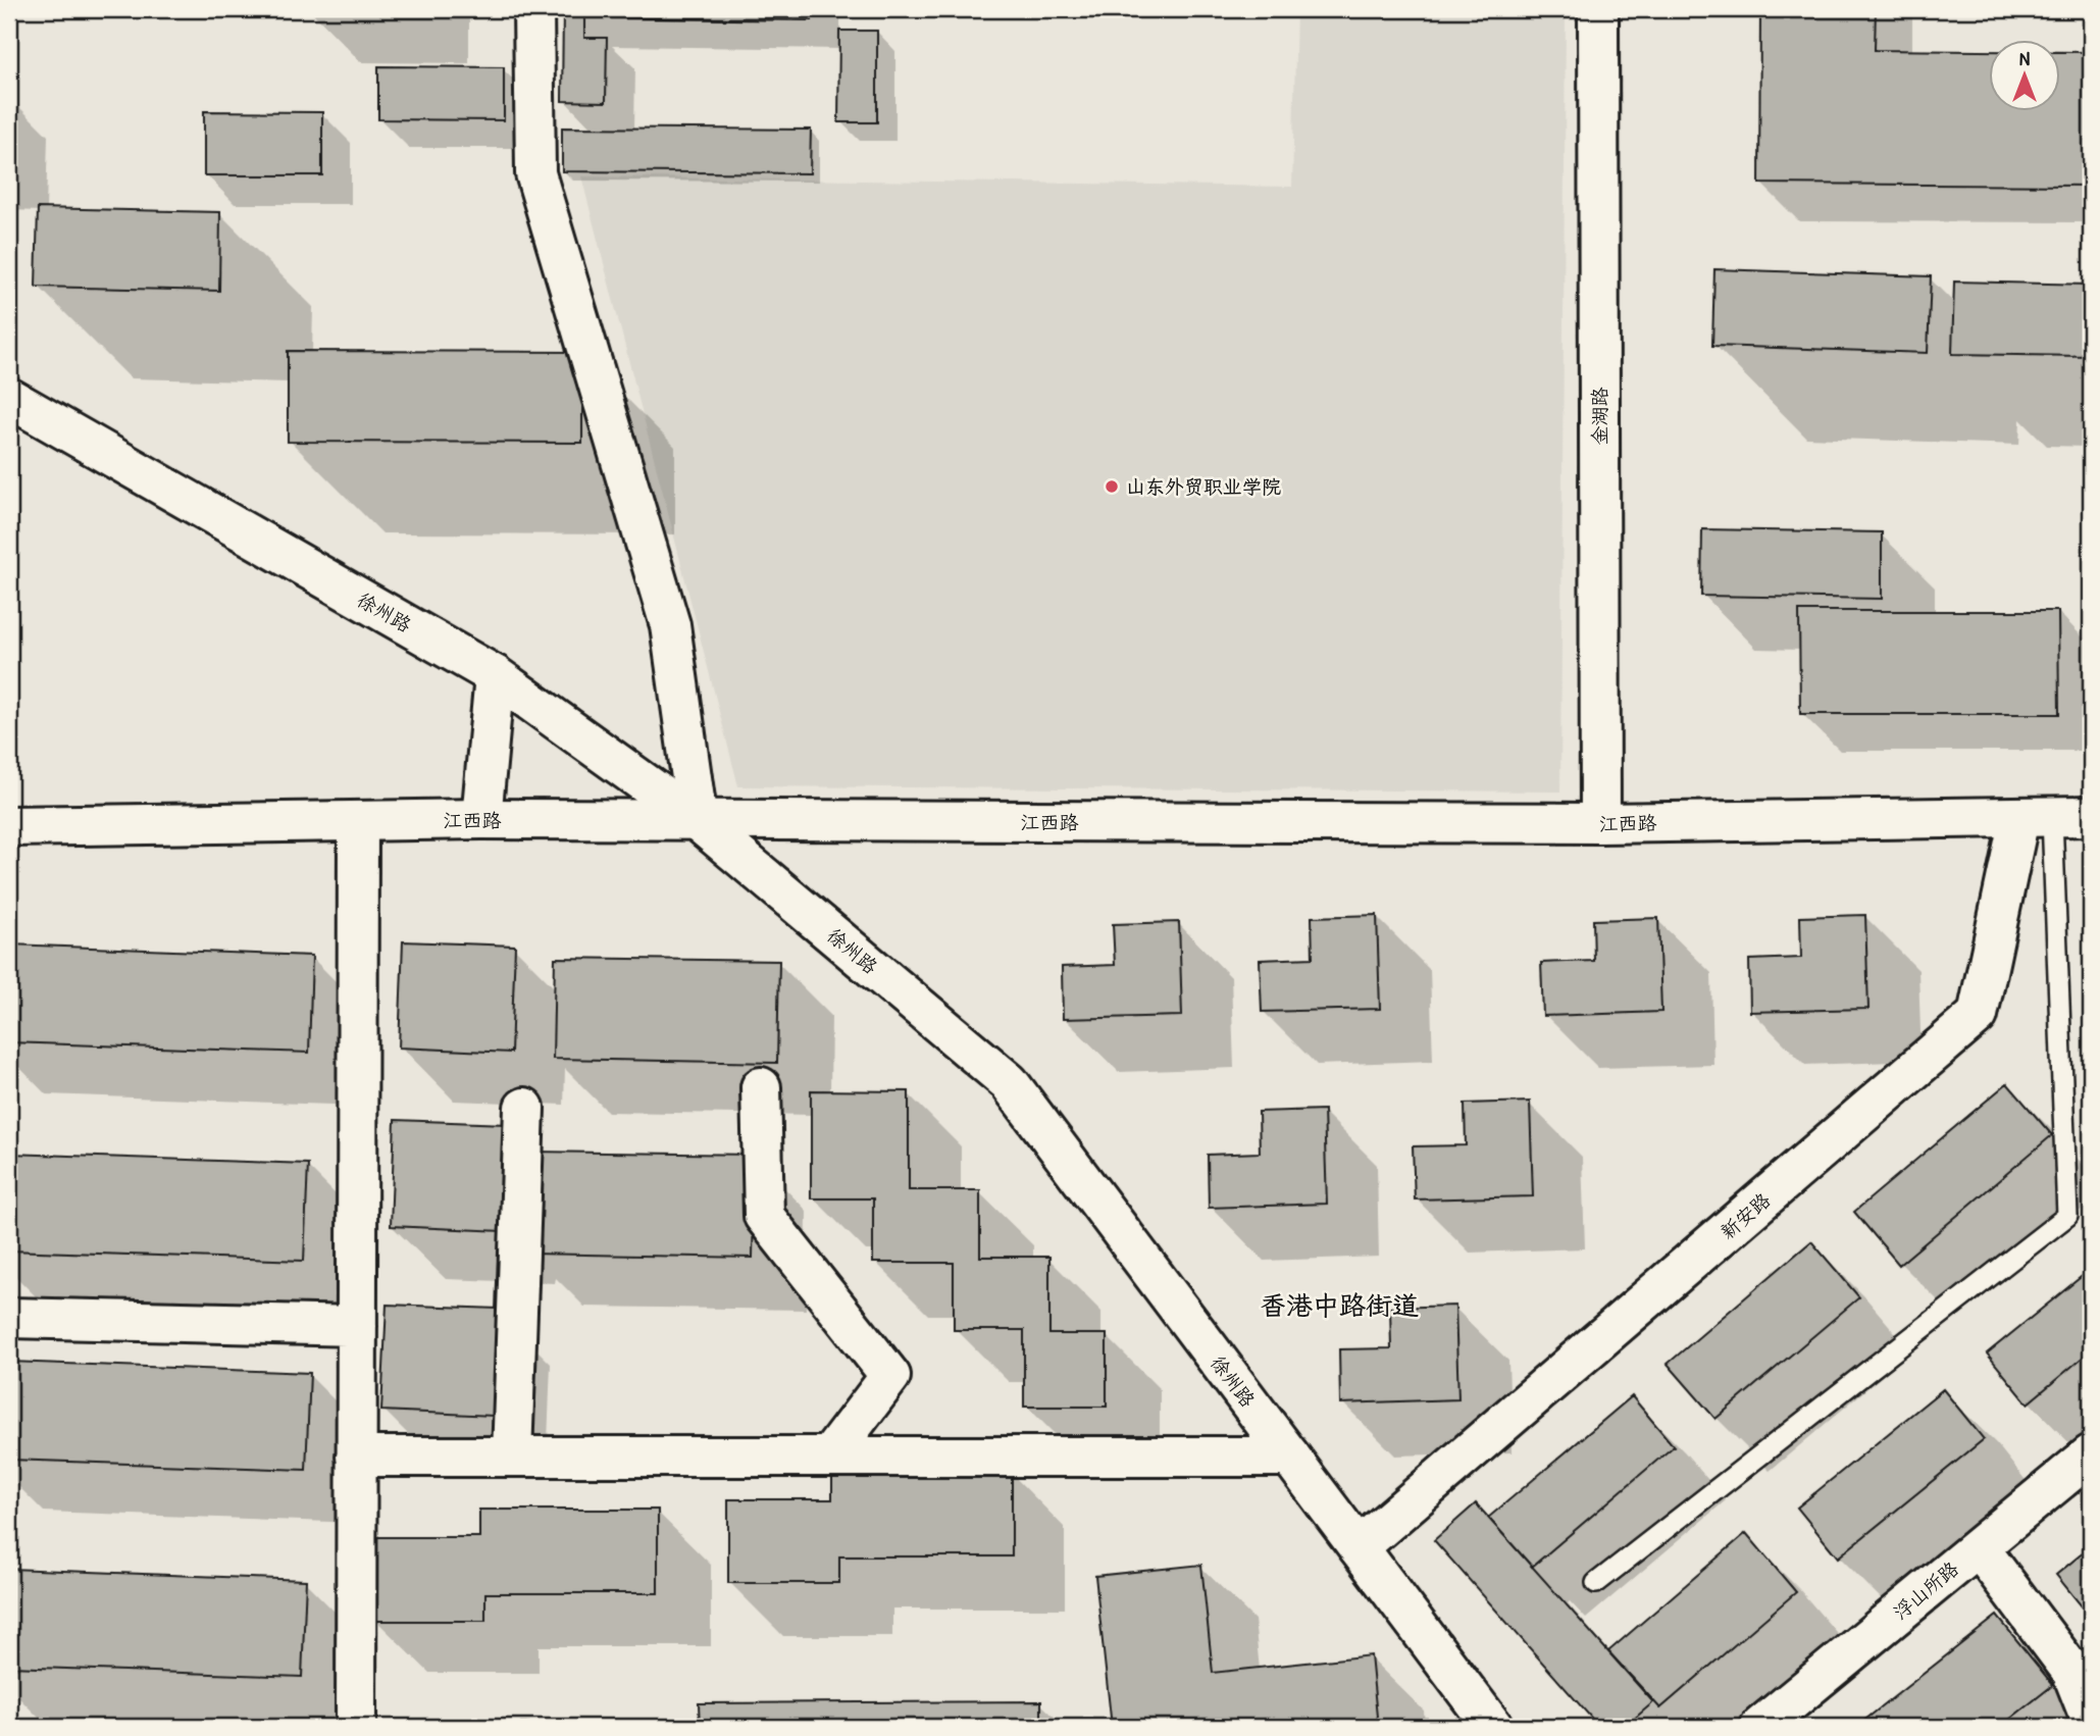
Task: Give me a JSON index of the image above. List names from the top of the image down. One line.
{"streets":{"street":["金湖路","徐州路","江西路","新安路","浮山所路"]},"crossings":[["金湖路","江西路"],["徐州路","江西路"],["徐州路","新安路"],["江西路","新安路"]],"districts":["香港中路街道"],"places":["山东外贸职业学院"],"north":"top"}
